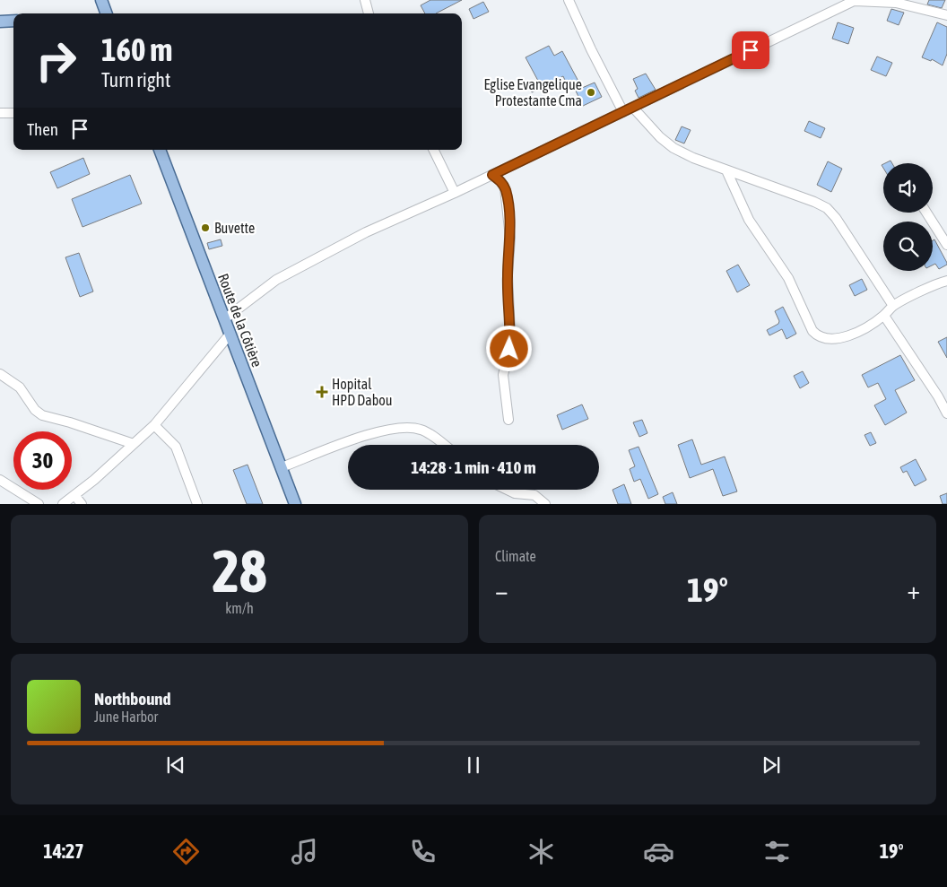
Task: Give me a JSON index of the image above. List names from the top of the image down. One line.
{"streets":{"main road":["Route de la Côtière"]},"places":{"other":["Eglise Evangelique Protestante Cma","Buvette"],"health":["Hopital HPD Dabou"]},"page":{"turn":["160 m","Turn right"],"then":"Then","limit":"30","trip":"14:28 · 1 min · 410 m","tile":[["28","km/h"],"Climate"],"heat":["−","19°","+"],"song":["Northbound","June Harbor"],"tabs":["14:27","19°"]}}
